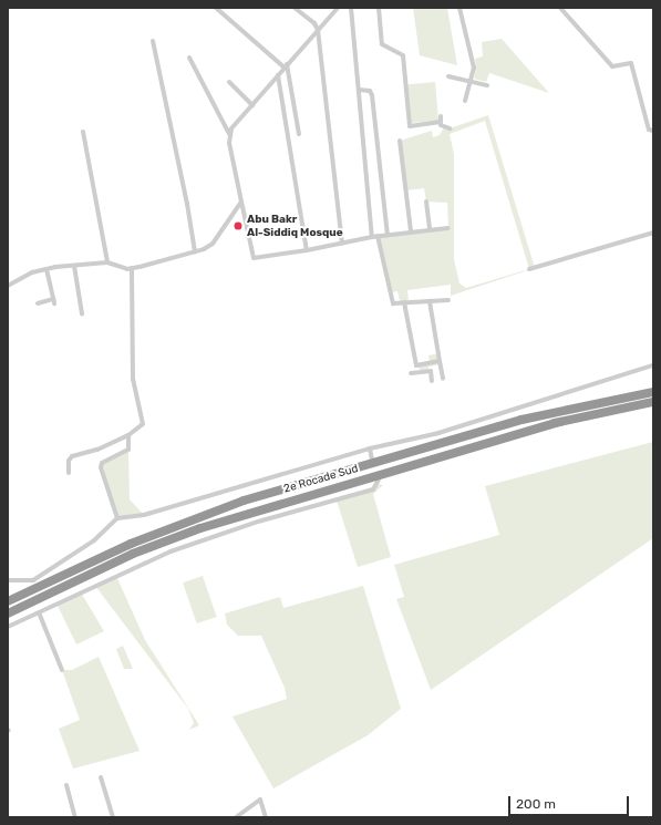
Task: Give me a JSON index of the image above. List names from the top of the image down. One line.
{"streets":{"highway":["2e Rocade Sud"]},"places":["Abu Bakr Al-Siddiq Mosque"],"scale_bar":"200 m"}
